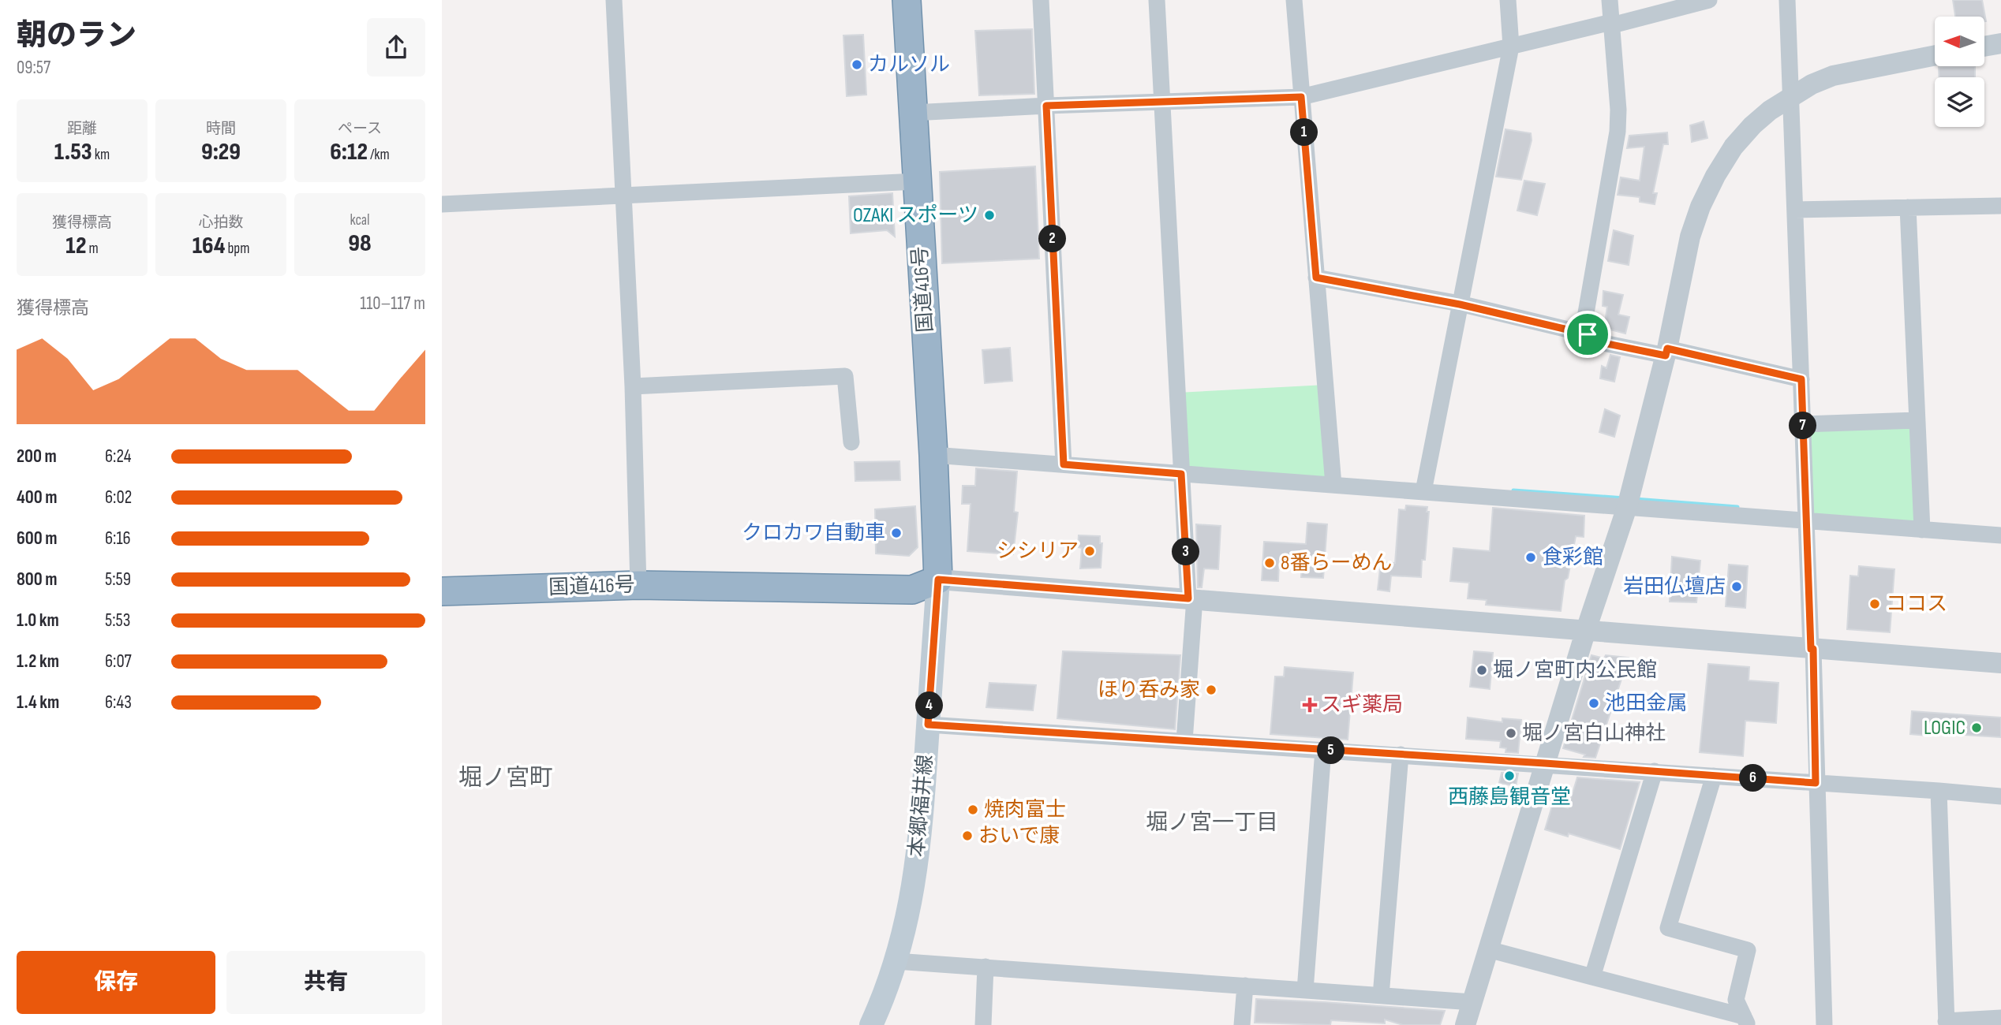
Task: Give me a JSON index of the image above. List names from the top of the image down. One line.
{"streets":{"highway":["国道416号"],"main road":["本郷福井線"]},"crossings":[["国道416号","本郷福井線"]],"districts":["堀ノ宮町","堀ノ宮一丁目"],"places":{"other":["カルソル","OZAKI スポーツ","クロカワ自動車","シシリア","食彩館","8番らーめん","岩田仏壇店","ココス","堀ノ宮町内公民館","ほり呑み家","池田金属","LOGIC","堀ノ宮白山神社","西藤島観音堂","焼肉富士","おいで康"],"health":["スギ薬局"]},"north":"left","page":{"heading":["朝のラン","09:57"],"stats":[["距離","1.53 km"],["時間","9:29"],["ペース","6:12 /km"],["獲得標高","12 m"],["心拍数","164 bpm"],["kcal","98"]],"pins":["1","2","7","3","4","5","6"],"chart":["獲得標高","110–117 m"],"list":[{"name":"200 m","note":"6:24"},{"name":"400 m","note":"6:02"},{"name":"600 m","note":"6:16"},{"name":"800 m","note":"5:59"},{"name":"1.0 km","note":"5:53"},{"name":"1.2 km","note":"6:07"},{"name":"1.4 km","note":"6:43"}],"buttons":["保存","共有"]}}
